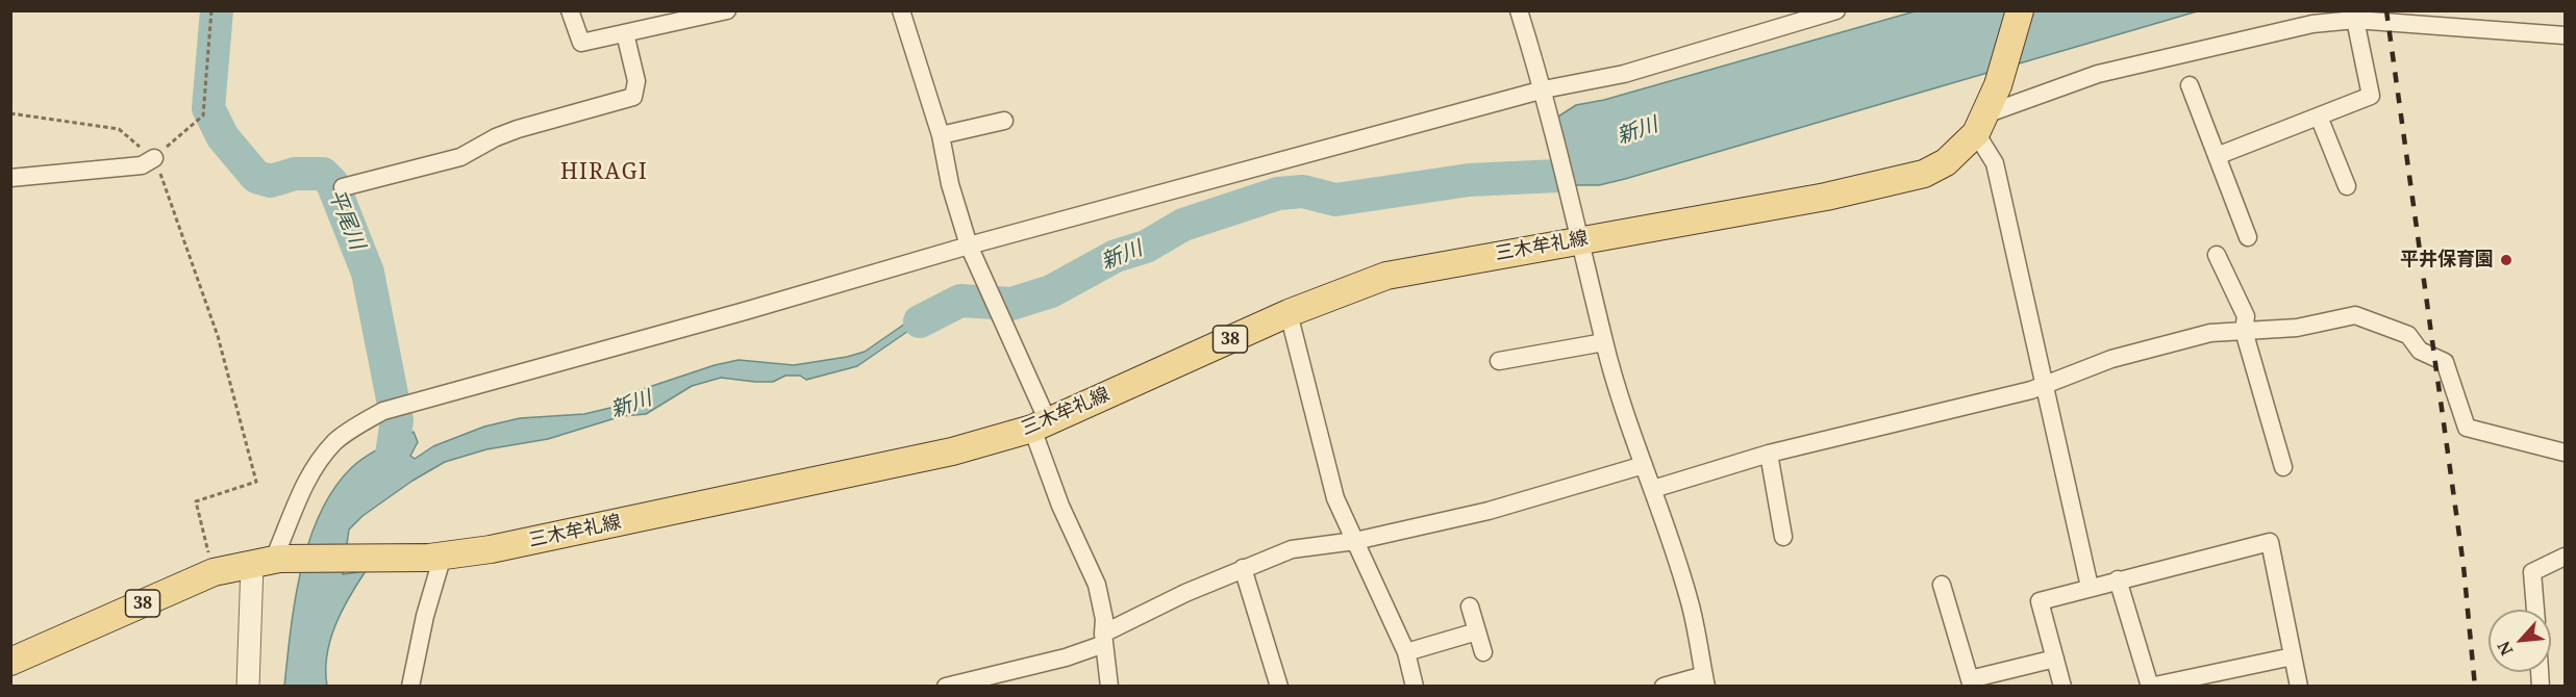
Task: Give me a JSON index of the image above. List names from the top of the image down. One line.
{"streets":{"main road":["三木牟礼線","38"]},"districts":["HIRAGI"],"water":["新川","平尾川"],"places":["平井保育園"],"north":"bottom left"}
